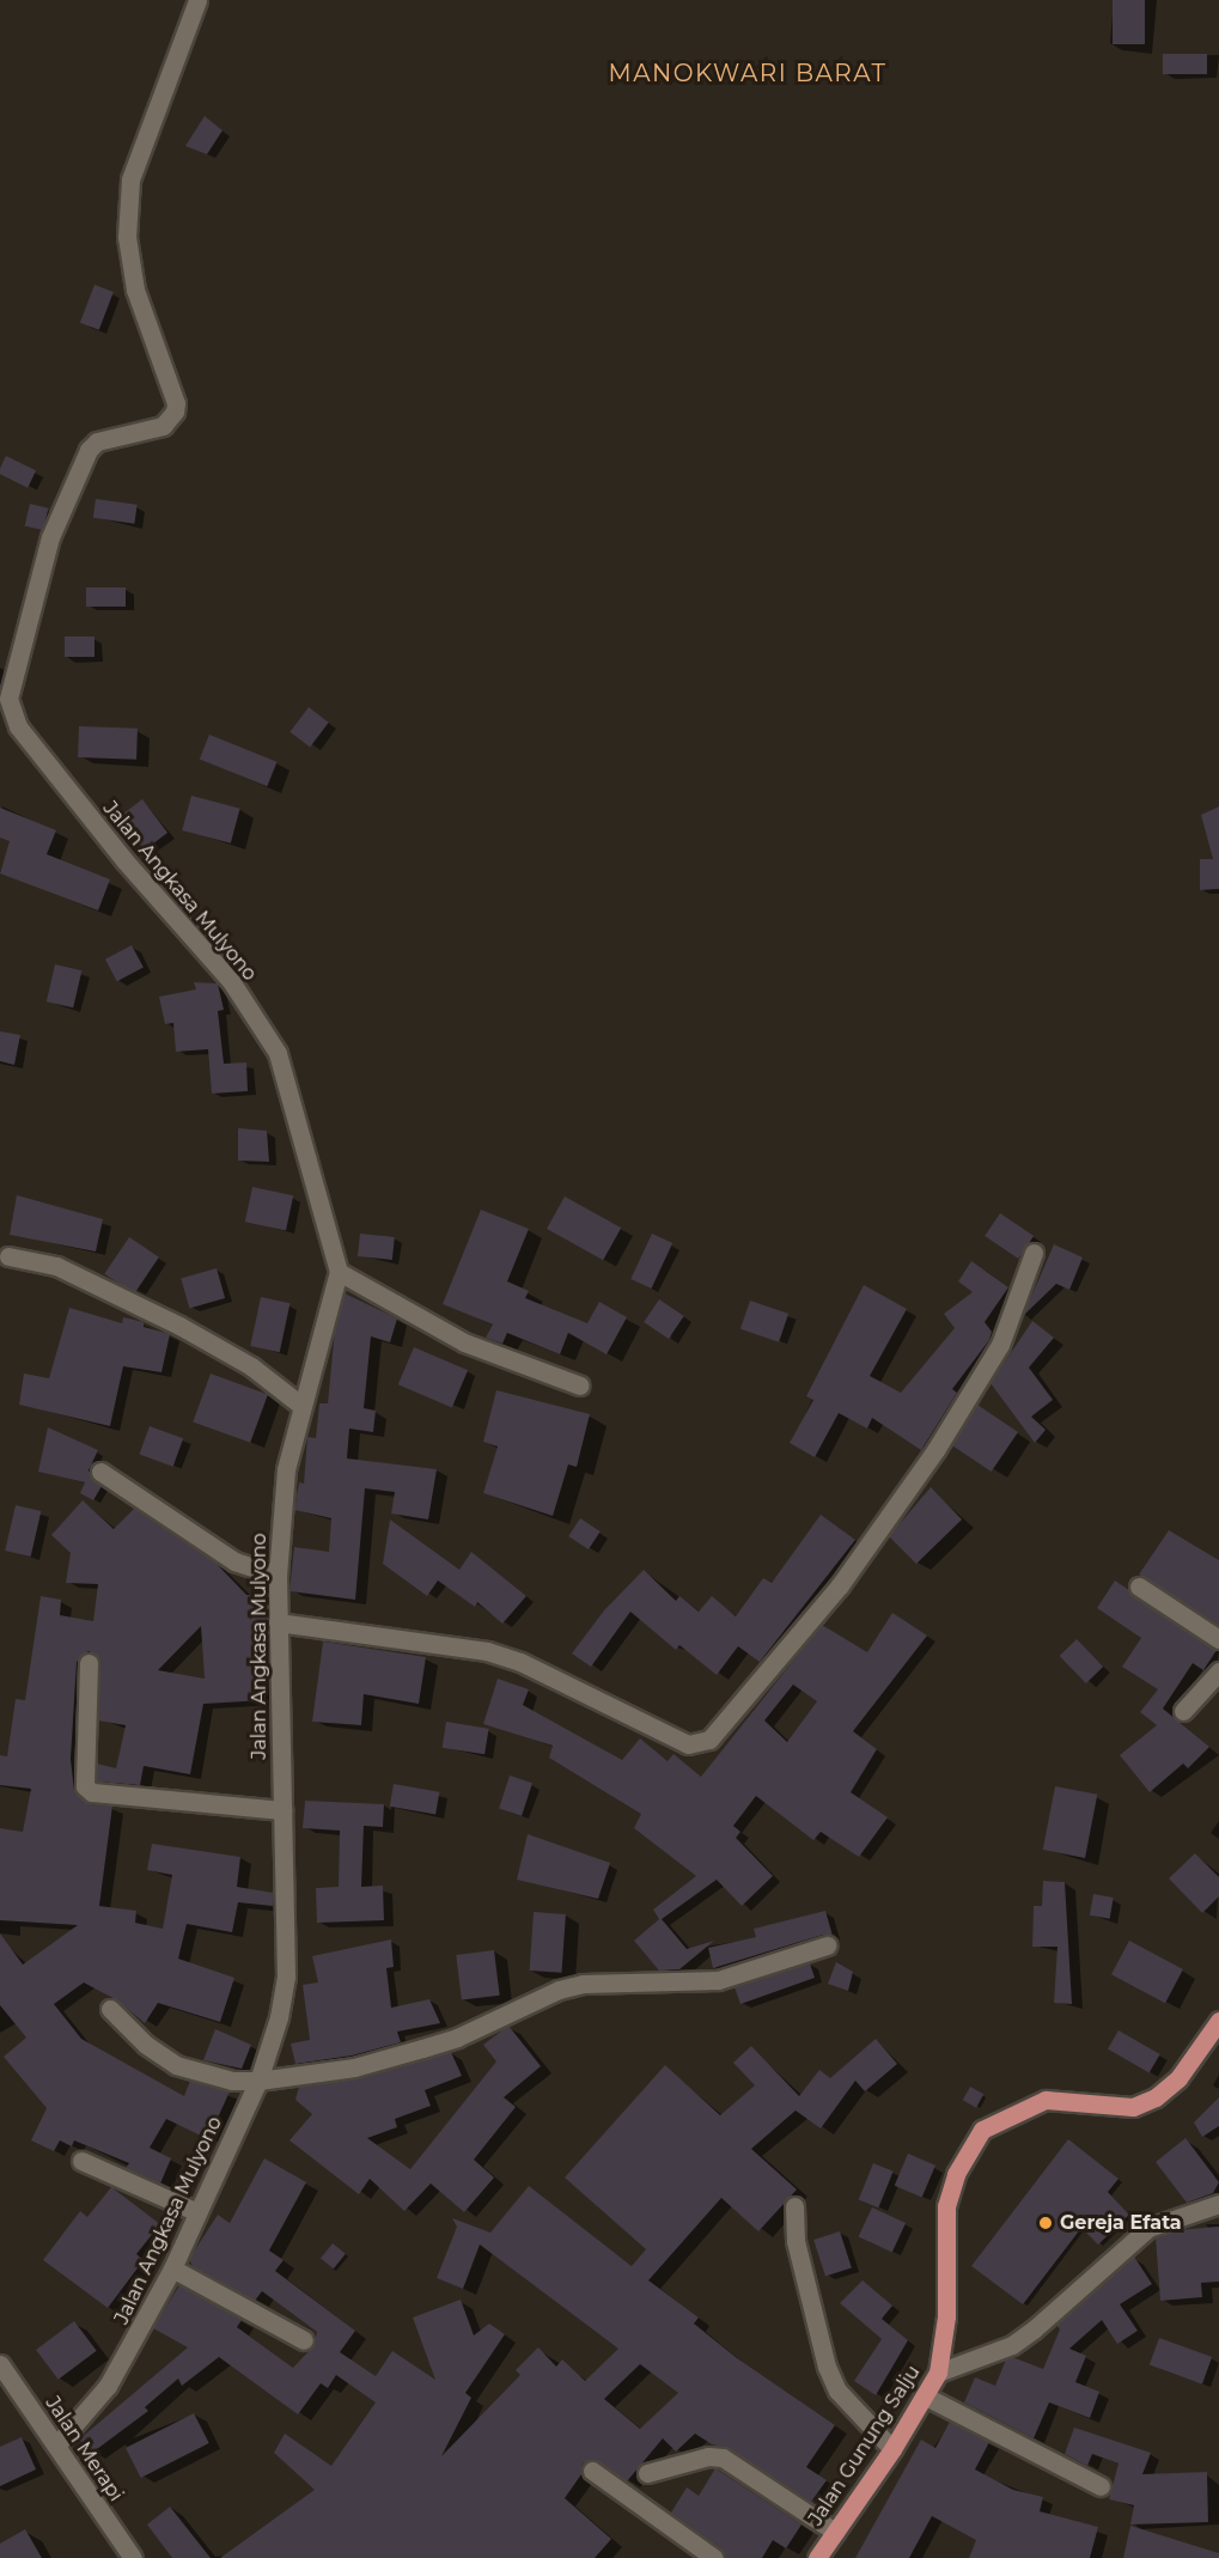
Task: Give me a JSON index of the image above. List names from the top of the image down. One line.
{"streets":{"main road":["Jalan Gunung Salju"],"street":["Jalan Angkasa Mulyono","Jalan Merapi"]},"crossings":[["Jalan Angkasa Mulyono","Jalan Merapi"]],"districts":["MANOKWARI BARAT"],"places":["Gereja Efata"]}
